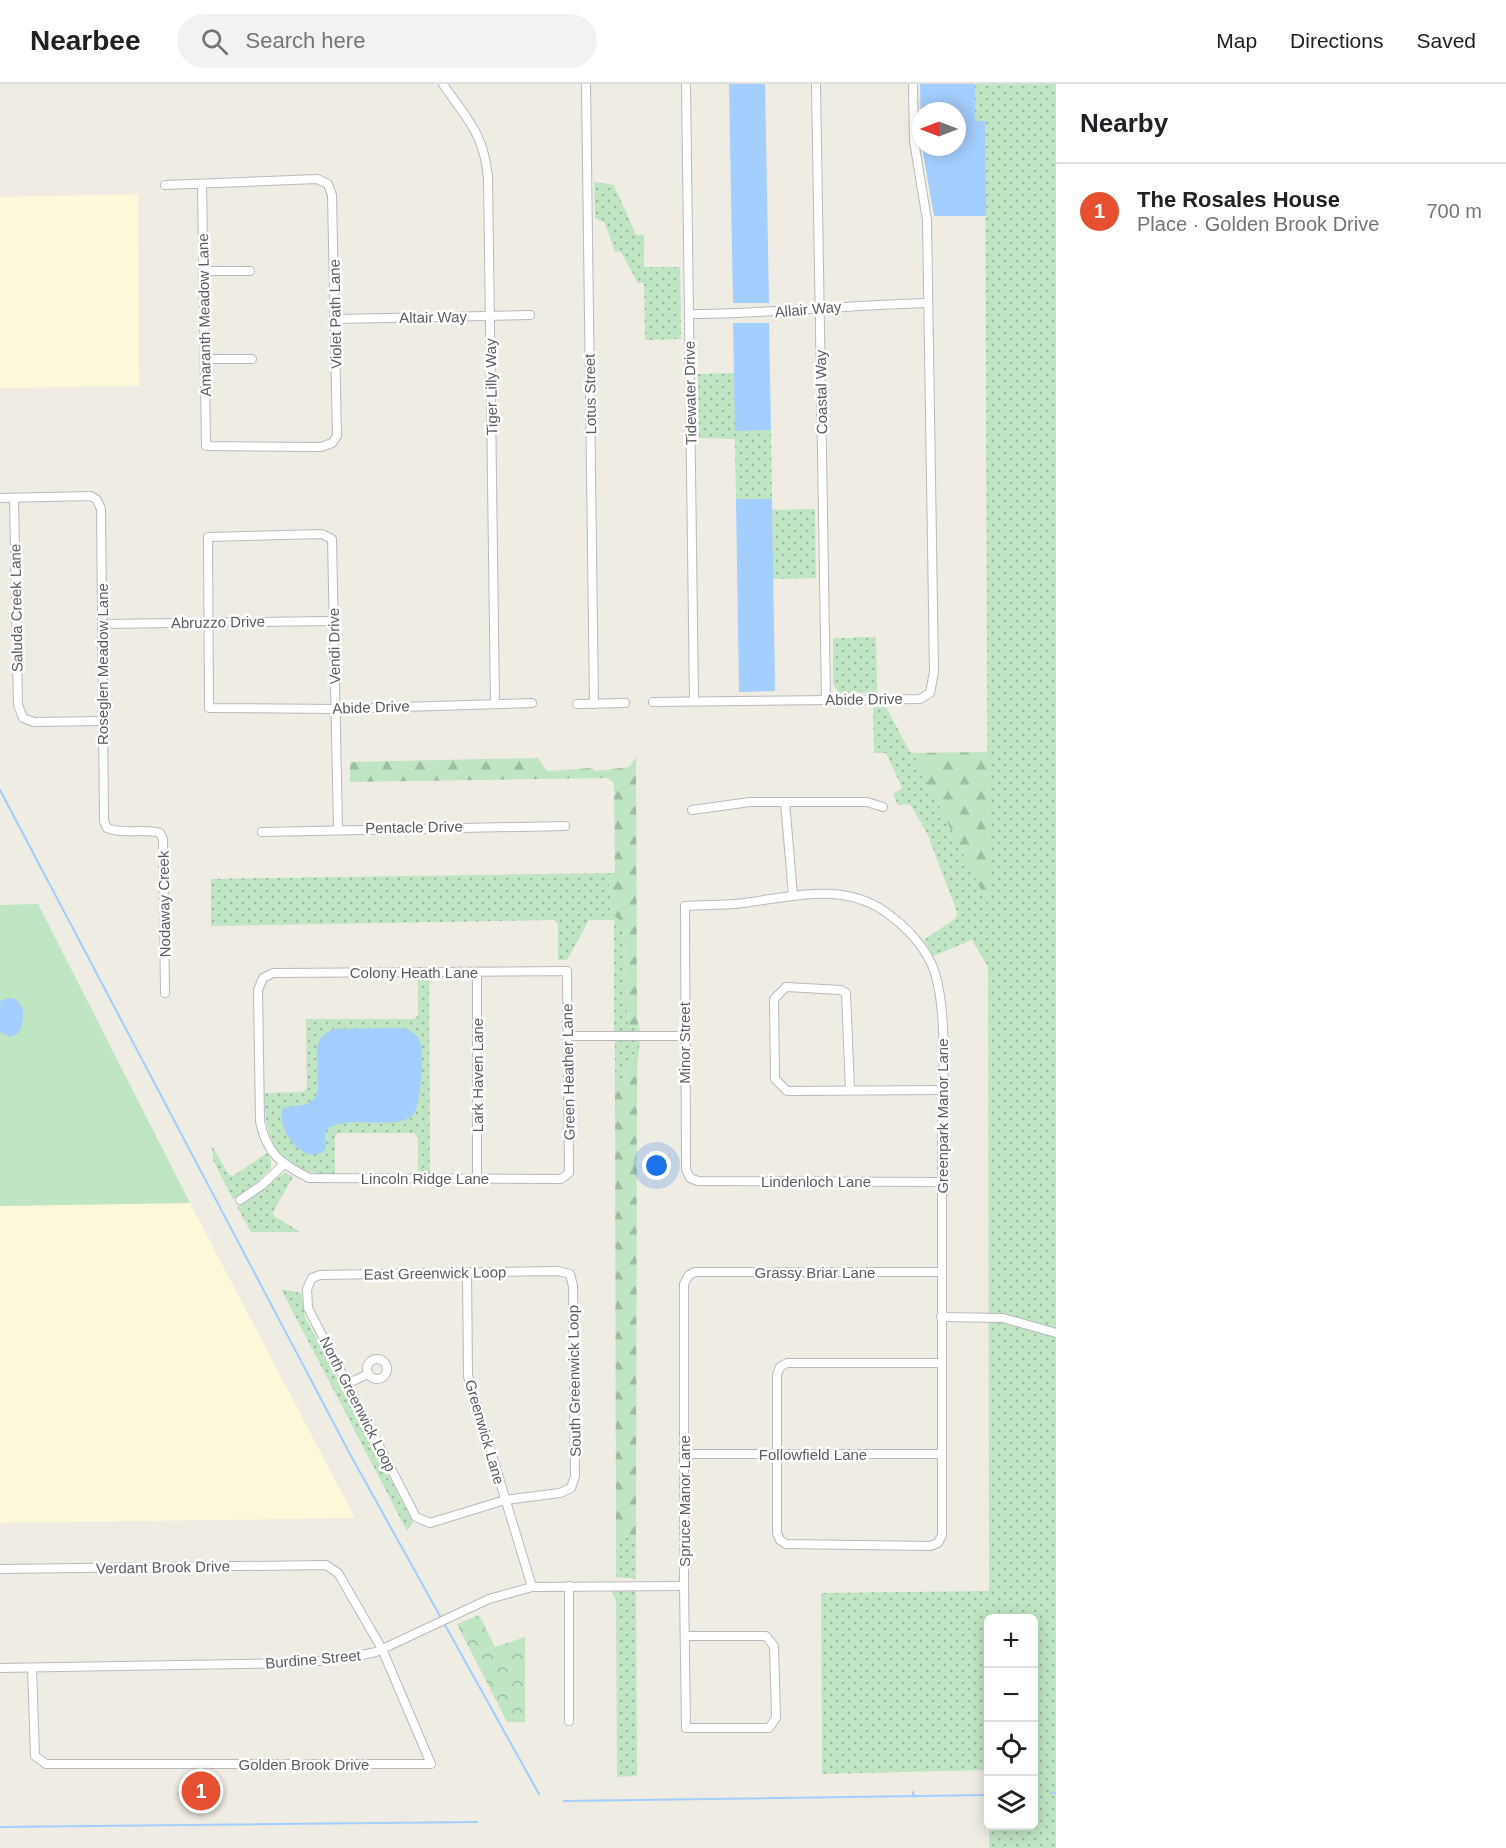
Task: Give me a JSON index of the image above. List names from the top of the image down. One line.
{"streets":{"street":["Allair Way","Violet Path Lane","Amaranth Meadow Lane","Altair Way","Tiger Lilly Way","Coastal Way","Tidewater Drive","Lotus Street","Saluda Creek Lane","Abruzzo Drive","Vendi Drive","Roseglen Meadow Lane","Abide Drive","Pentacle Drive","Nodaway Creek","Colony Heath Lane","Minor Street","Green Heather Lane","Lark Haven Lane","Greenpark Manor Lane","Lincoln Ridge Lane","Lindenloch Lane","Grassy Briar Lane","East Greenwick Loop","South Greenwick Loop","North Greenwick Loop","Greenwick Lane","Followfield Lane","Spruce Manor Lane","Verdant Brook Drive","Burdine Street","Golden Brook Drive"]},"crossings":[["Allair Way","Coastal Way"],["Allair Way","Tidewater Drive"],["Allair Way","Abide Drive"],["Violet Path Lane","Amaranth Meadow Lane"],["Violet Path Lane","Altair Way"],["Altair Way","Tiger Lilly Way"],["Tiger Lilly Way","Abide Drive"],["Coastal Way","Abide Drive"],["Tidewater Drive","Abide Drive"],["Saluda Creek Lane","Roseglen Meadow Lane"],["Abruzzo Drive","Vendi Drive"],["Abruzzo Drive","Roseglen Meadow Lane"],["Abruzzo Drive","Abide Drive"],["Vendi Drive","Abide Drive"],["Vendi Drive","Pentacle Drive"],["Roseglen Meadow Lane","Nodaway Creek"],["Colony Heath Lane","Green Heather Lane"],["Colony Heath Lane","Lark Haven Lane"],["Colony Heath Lane","Lincoln Ridge Lane"],["Minor Street","Greenpark Manor Lane"],["Minor Street","Lindenloch Lane"],["Green Heather Lane","Lincoln Ridge Lane"],["Lark Haven Lane","Lincoln Ridge Lane"],["Greenpark Manor Lane","Lindenloch Lane"],["Greenpark Manor Lane","Grassy Briar Lane"],["Greenpark Manor Lane","Followfield Lane"],["Grassy Briar Lane","Spruce Manor Lane"],["East Greenwick Loop","South Greenwick Loop"],["East Greenwick Loop","North Greenwick Loop"],["East Greenwick Loop","Greenwick Lane"],["South Greenwick Loop","North Greenwick Loop"],["South Greenwick Loop","Greenwick Lane"],["North Greenwick Loop","Greenwick Lane"],["Greenwick Lane","Burdine Street"],["Followfield Lane","Spruce Manor Lane"],["Spruce Manor Lane","Burdine Street"],["Verdant Brook Drive","Burdine Street"],["Verdant Brook Drive","Golden Brook Drive"],["Burdine Street","Golden Brook Drive"]],"north":"left","page":{"header":"Nearbee","search":"Search here","nav":["Map","Directions","Saved"],"heading":"Nearby","list":[{"mark":"1","name":"The Rosales House","note":"Place · Golden Brook Drive","value":"700 m"}],"map_buttons":["+","−"],"pins":"1"}}
